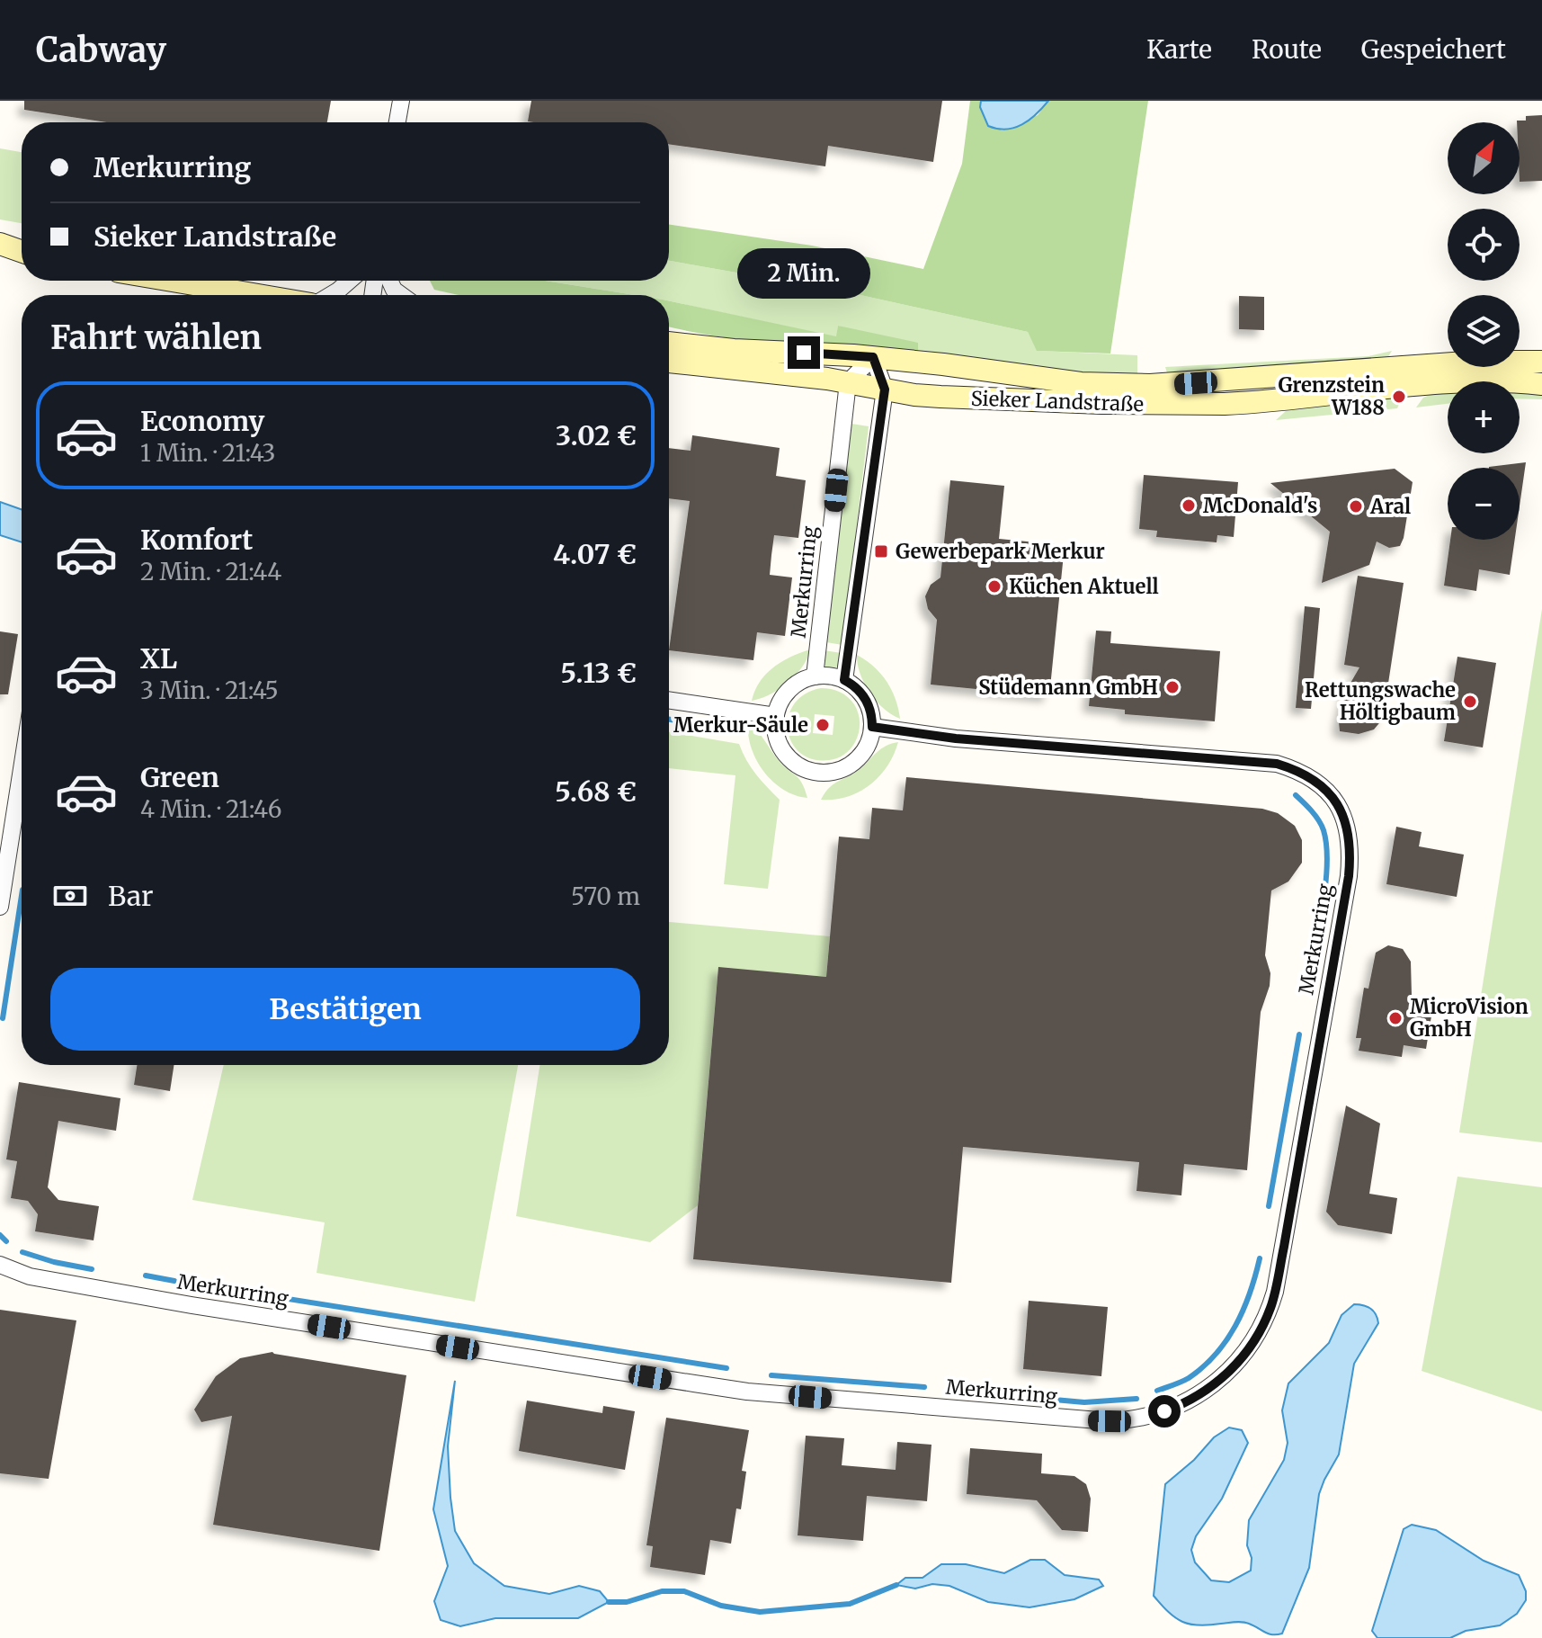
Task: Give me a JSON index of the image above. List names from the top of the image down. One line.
{"streets":{"main road":["Sieker Landstraße"],"street":["Merkurring"]},"crossings":[["Sieker Landstraße","Merkurring"]],"places":{"other":["Grenzstein W188","McDonald's","Aral","Küchen Aktuell","Stüdemann GmbH","Rettungswache Höltigbaum","Merkur-Säule","MicroVision GmbH"],"transit":["Gewerbepark Merkur"]},"north":"top right","page":{"header":"Cabway","nav":["Karte","Route","Gespeichert"],"map_buttons":["+","−"],"banner":["Merkurring","Sieker Landstraße"],"bubble":"2 Min.","heading":"Fahrt wählen","list":[{"name":"Economy","note":"1 Min. · 21:43","value":"3.02 €"},{"name":"Komfort","note":"2 Min. · 21:44","value":"4.07 €"},{"name":"XL","note":"3 Min. · 21:45","value":"5.13 €"},{"name":"Green","note":"4 Min. · 21:46","value":"5.68 €"}],"pay":["Bar","570 m"],"buttons":"Bestätigen"}}
